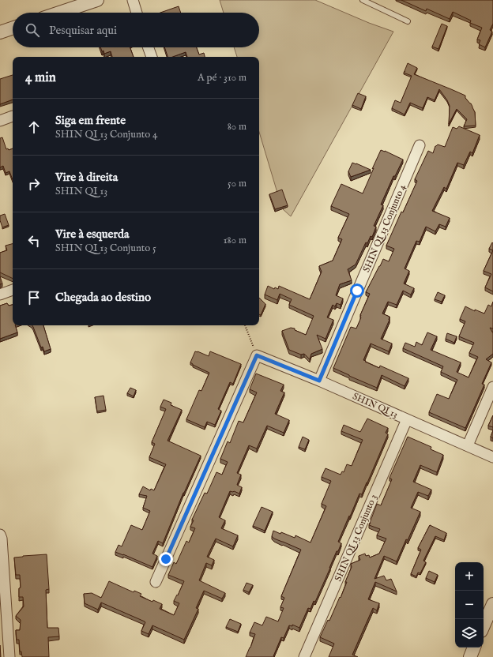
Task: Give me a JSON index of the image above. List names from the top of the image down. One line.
{"streets":{"street":["SHIN QI 13 Conjunto 4","SHIN QI 13","SHIN QI 13 Conjunto 3"]},"crossings":[["SHIN QI 13 Conjunto 4","SHIN QI 13"],["SHIN QI 13","SHIN QI 13 Conjunto 3"]],"page":{"search":"Pesquisar aqui","heading":["4 min","A pé · 310 m"],"list":[["Siga em frente","SHIN QI 13 Conjunto 4","80 m"],["Vire à direita","SHIN QI 13","50 m"],["Vire à esquerda","SHIN QI 13 Conjunto 5","180 m"],"Chegada ao destino"],"map_buttons":["+","−"]}}
